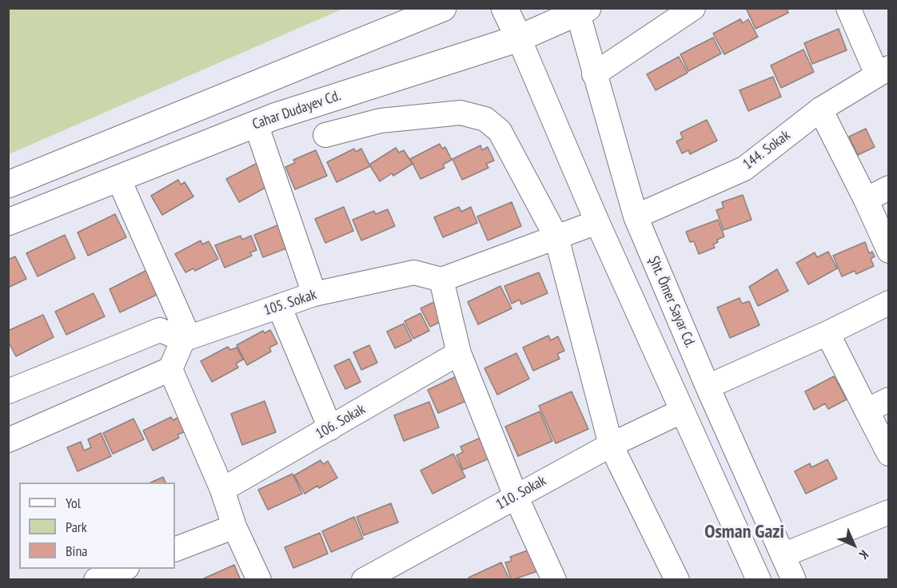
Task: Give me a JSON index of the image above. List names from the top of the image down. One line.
{"streets":{"main road":["Cahar Dudayev Cd."],"street":["144. Sokak","Şht. Ömer Sayar Cd.","105. Sokak","106. Sokak","110. Sokak"]},"crossings":[["Cahar Dudayev Cd.","Şht. Ömer Sayar Cd."],["144. Sokak","Şht. Ömer Sayar Cd."]],"districts":["Osman Gazi"],"legend":["Yol","Park","Bina"],"north":"bottom right"}
